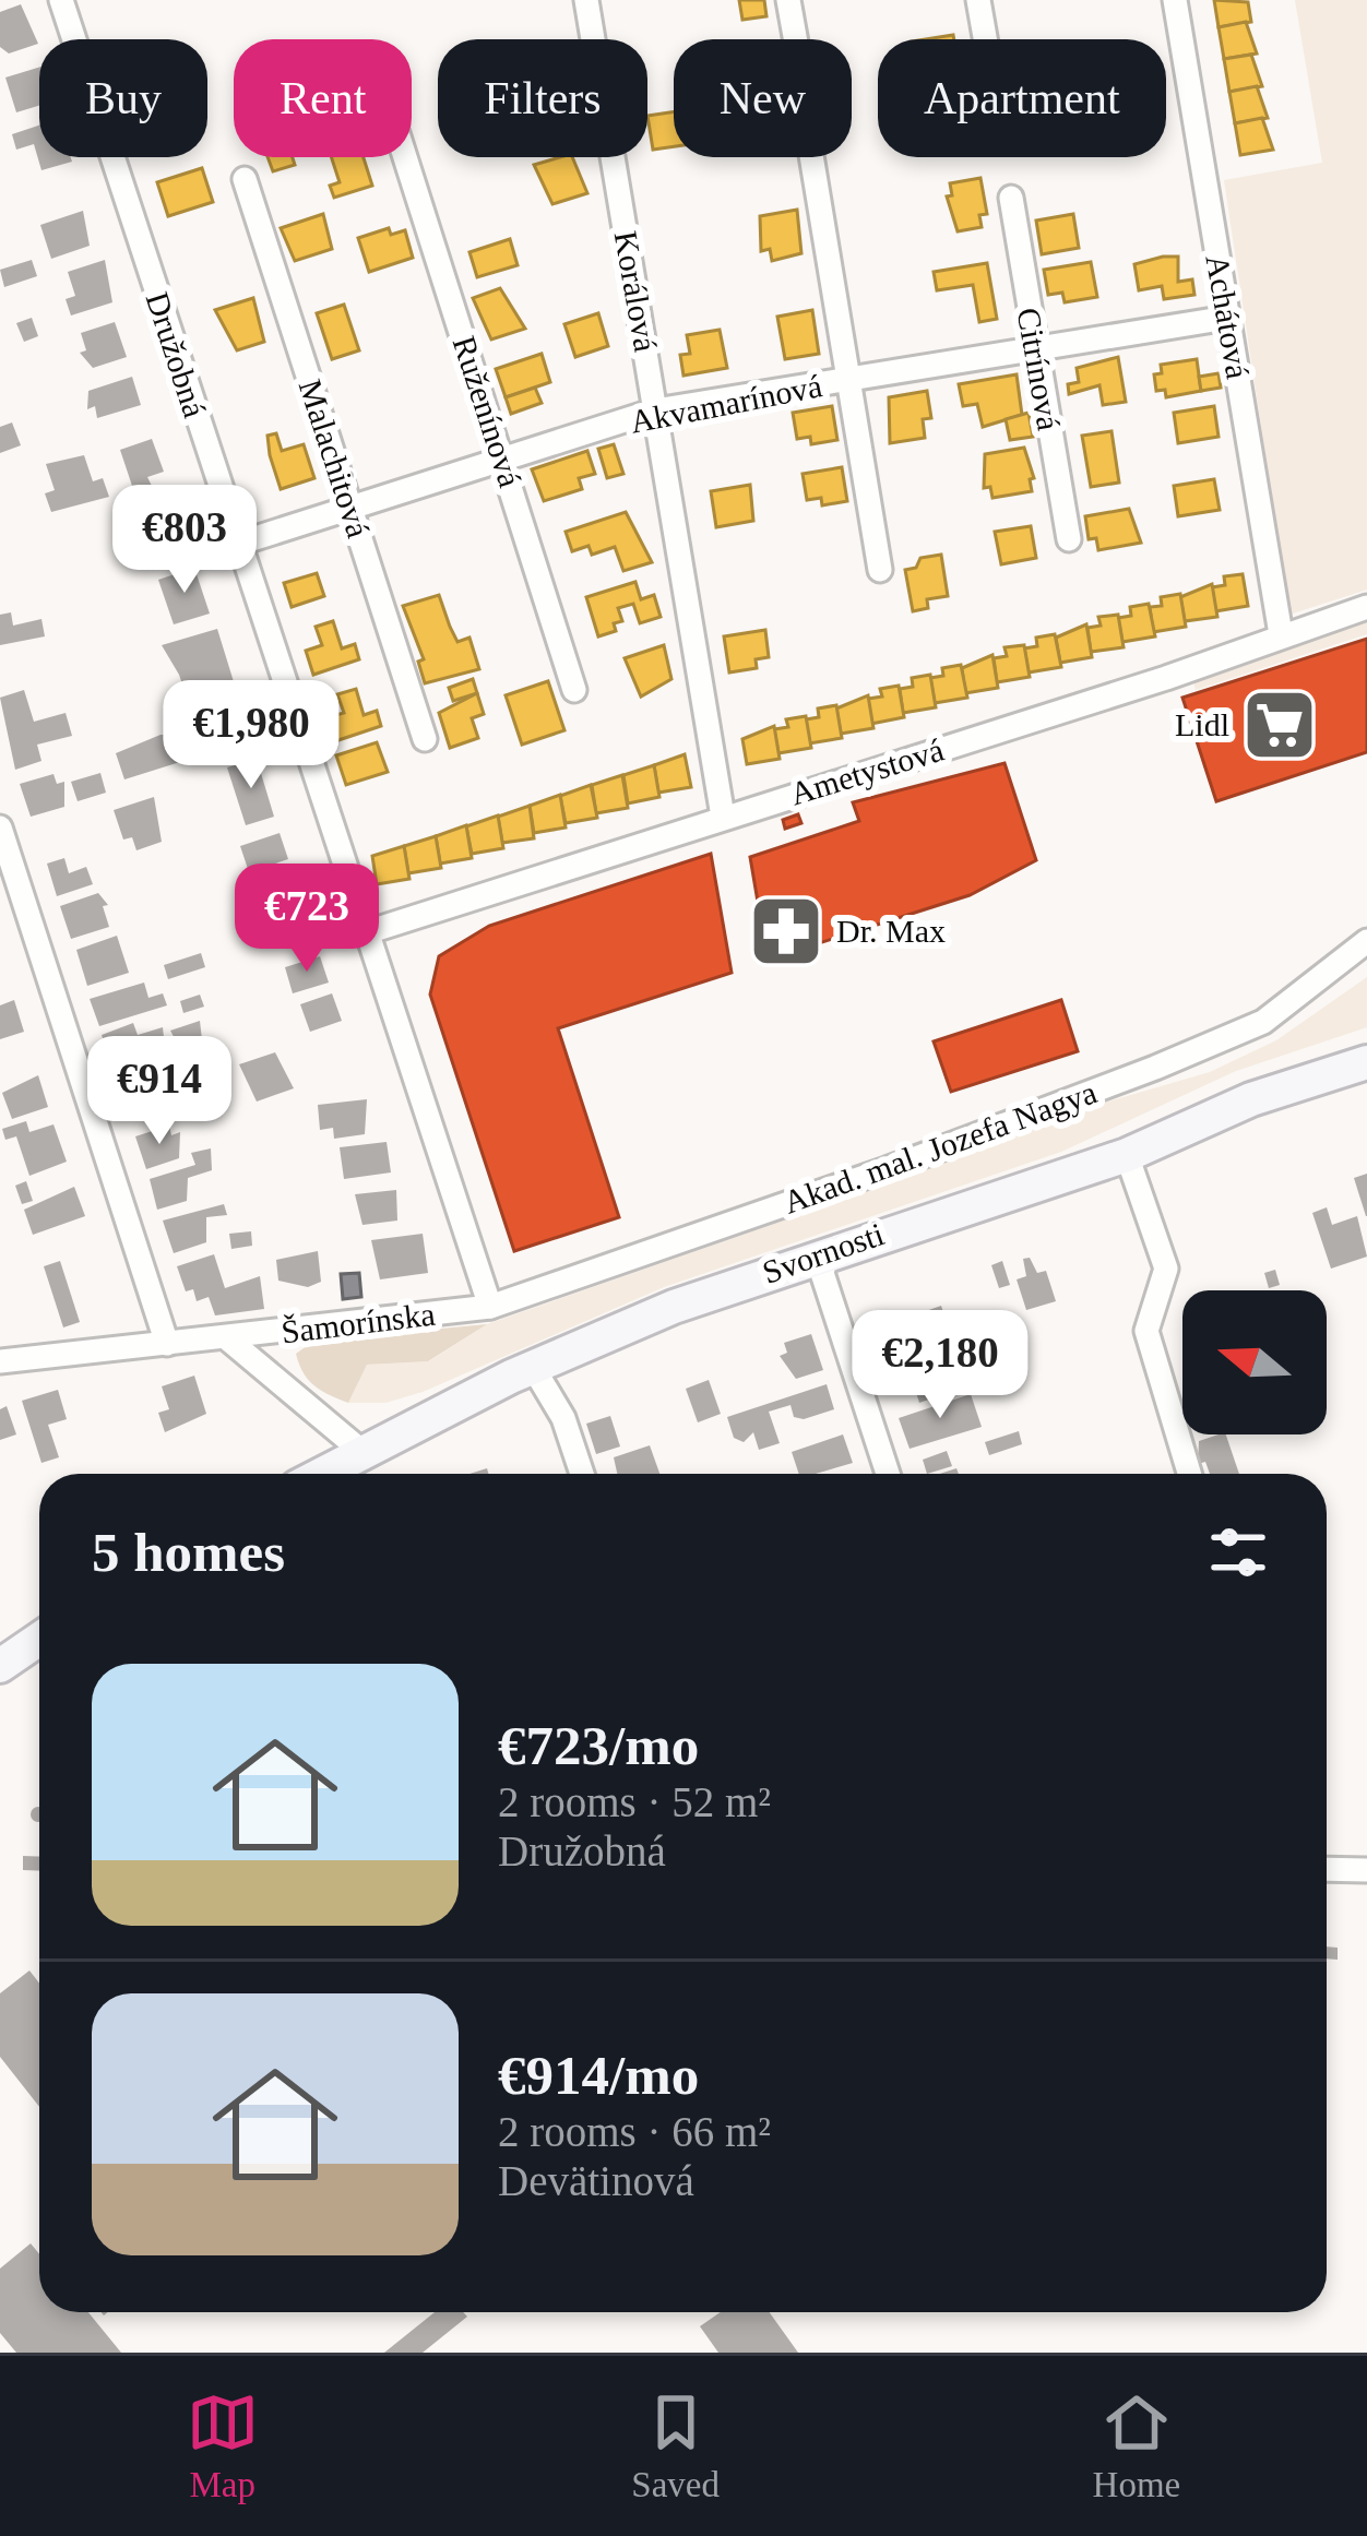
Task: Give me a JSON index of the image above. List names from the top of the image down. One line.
{"streets":{"main road":["Svornosti"],"street":["Korálová","Achátová","Družobná","Citrínová","Akvamarínová","Ruženínová","Malachitová","Ametystová","Akad. mal. Jozefa Nagya","Šamorínska"]},"crossings":[["Korálová","Akvamarínová"],["Korálová","Ametystová"],["Achátová","Akvamarínová"],["Achátová","Ametystová"],["Družobná","Akvamarínová"],["Družobná","Ametystová"],["Družobná","Akad. mal. Jozefa Nagya"],["Družobná","Šamorínska"],["Citrínová","Akvamarínová"],["Akvamarínová","Ruženínová"],["Akvamarínová","Malachitová"],["Akad. mal. Jozefa Nagya","Šamorínska"],["Svornosti","Šamorínska"]],"places":{"supermarket":["Lidl"],"pharmacy":["Dr. Max"]},"north":"left","page":{"chip":["Buy","Rent","Filters","New","Apartment"],"price":["€803","€1,980","€723","€914","€2,180"],"heading":"5 homes","list":[{"name":"€723/mo","note":"2 rooms · 52 m² · Družobná"},{"name":"€914/mo","note":"2 rooms · 66 m² · Devätinová"}],"tabs":["Map","Saved","Home"]}}
